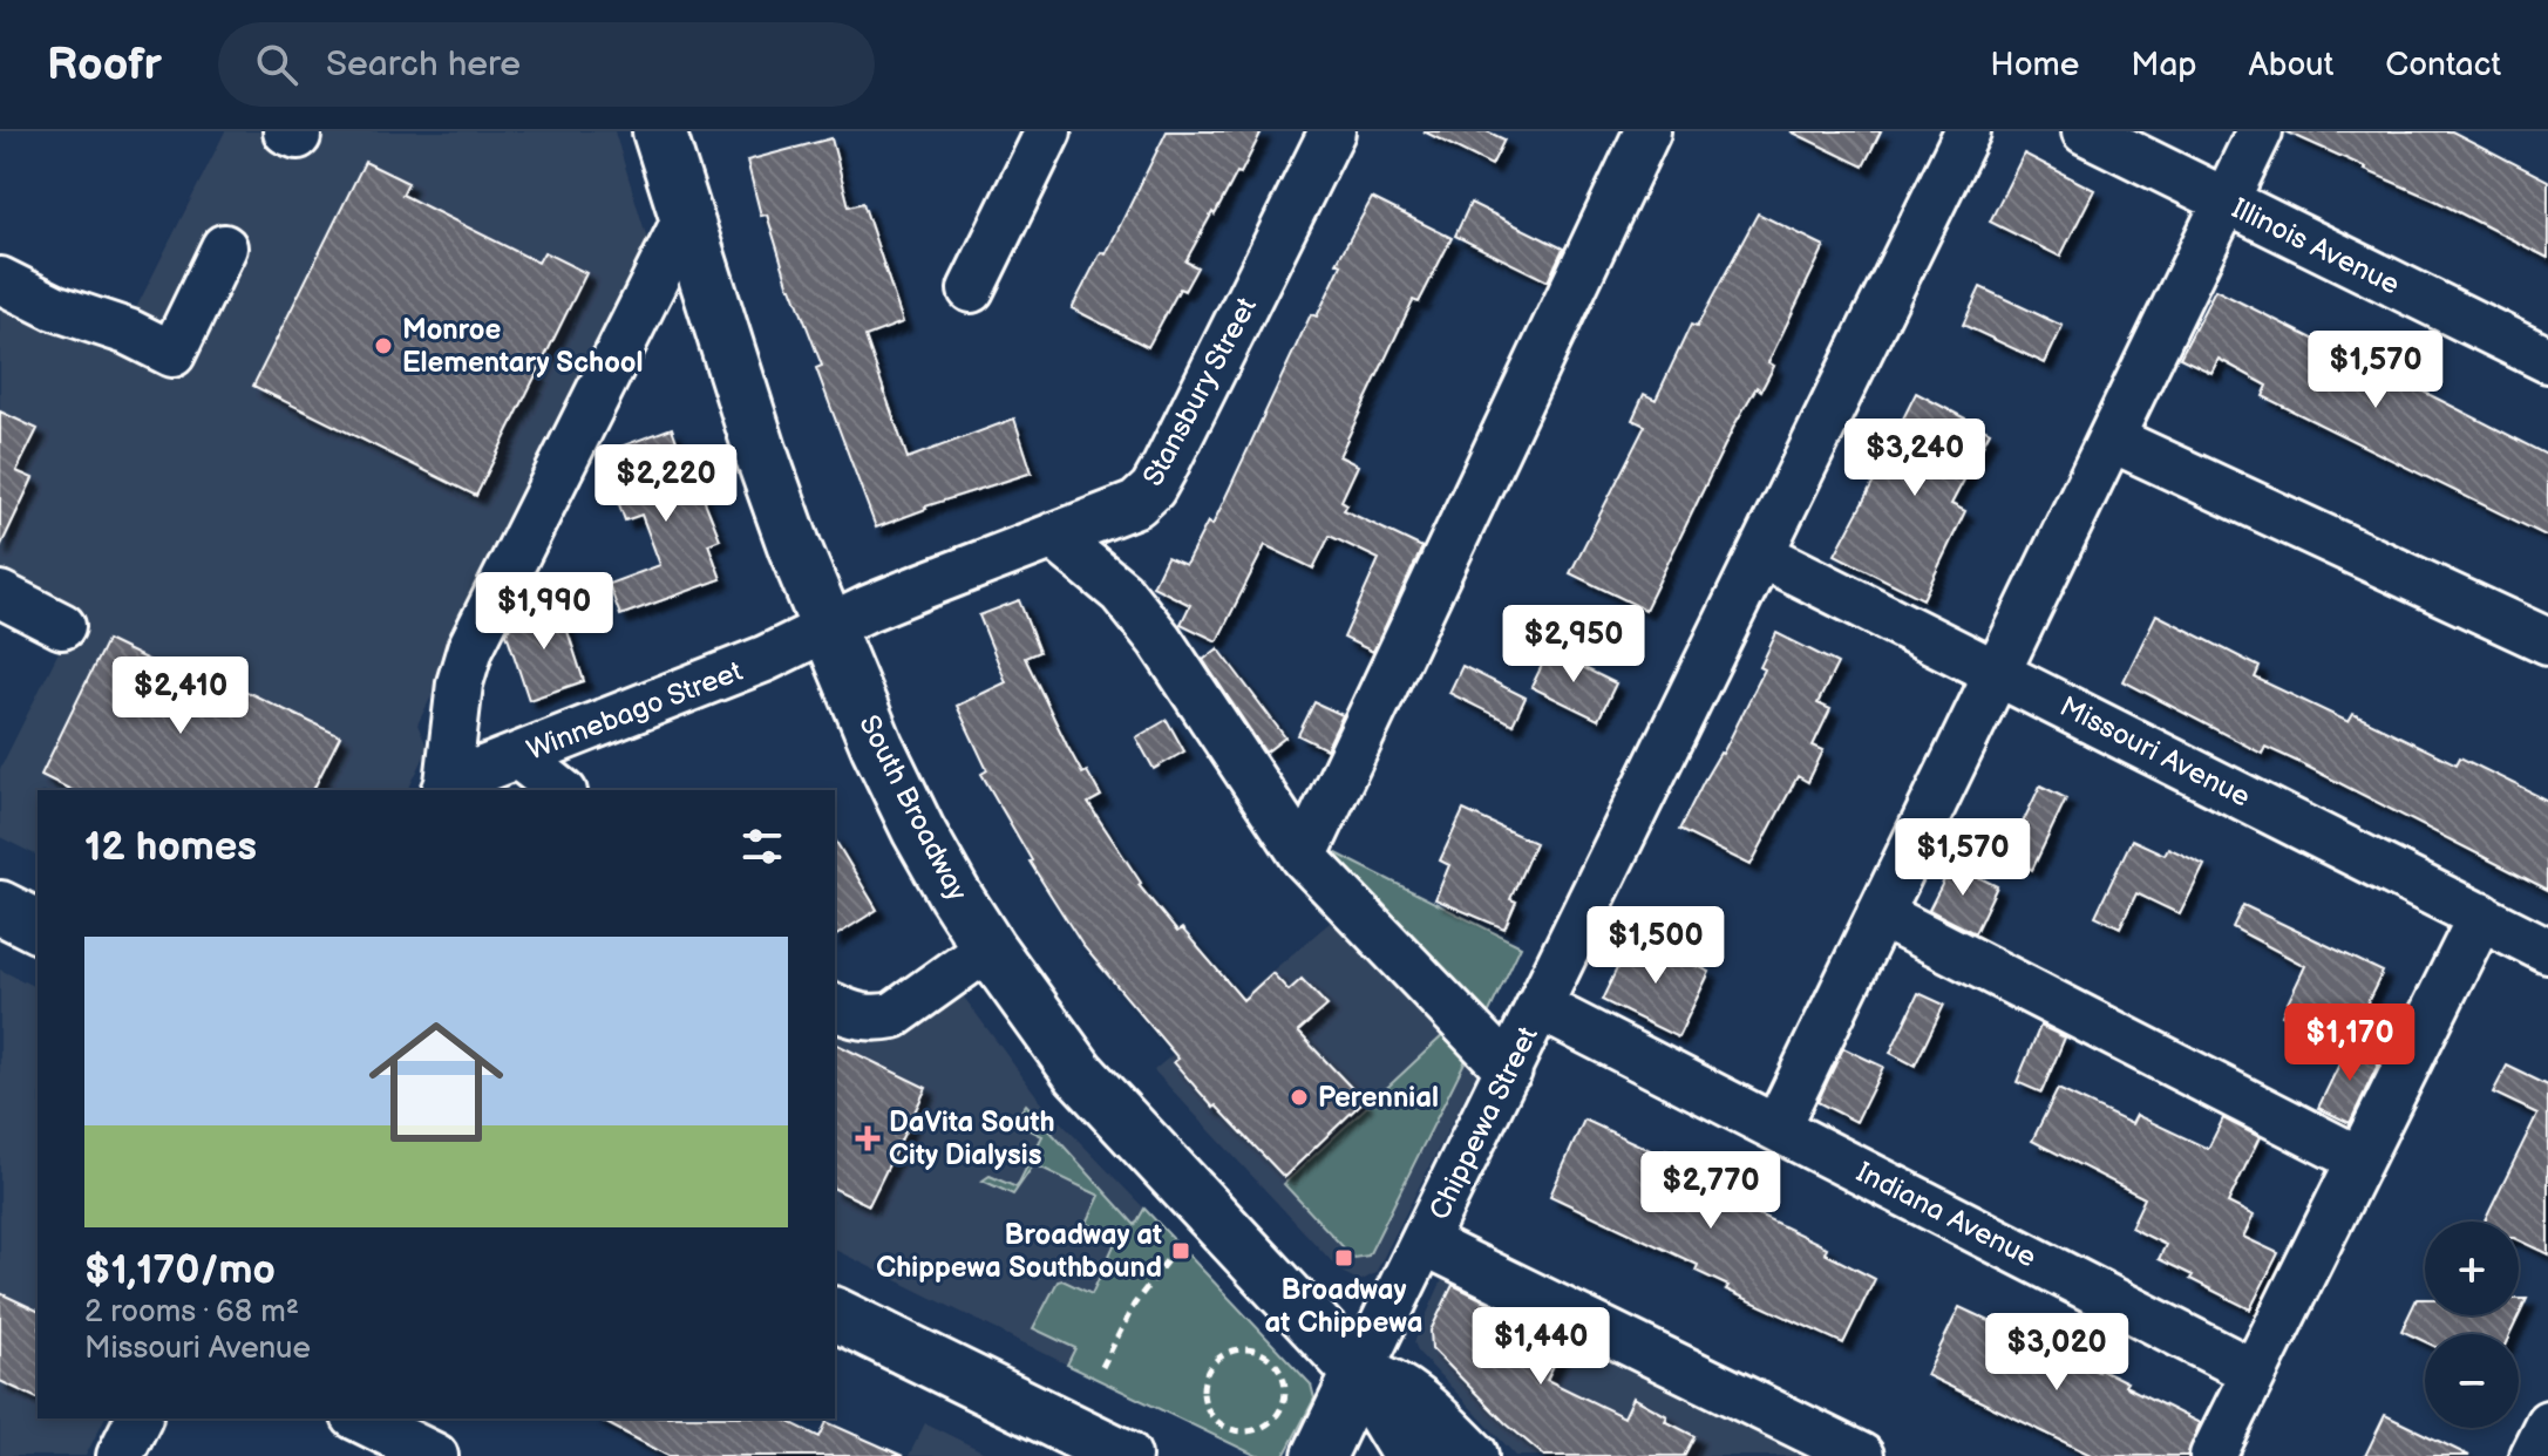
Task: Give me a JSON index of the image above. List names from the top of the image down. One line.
{"streets":{"main road":["South Broadway","Chippewa Street"],"street":["Illinois Avenue","Stansbury Street","Winnebago Street","Missouri Avenue","Indiana Avenue"]},"crossings":[["Stansbury Street","Winnebago Street"],["Stansbury Street","South Broadway"],["Winnebago Street","South Broadway"],["Missouri Avenue","Chippewa Street"],["South Broadway","Chippewa Street"],["Chippewa Street","Indiana Avenue"]],"places":{"other":["Monroe Elementary School","Perennial"],"health":["DaVita South City Dialysis"],"transit":["Broadway at Chippewa Southbound","Broadway at Chippewa"]},"page":{"header":"Roofr","search":"Search here","nav":["Home","Map","About","Contact"],"price":["$1,570","$3,240","$2,220","$1,990","$2,950","$2,410","$1,570","$1,500","$1,170","$2,770","$1,440","$3,020"],"heading":"12 homes","list":[{"name":"$1,170/mo","note":"2 rooms · 68 m² · Missouri Avenue"}],"map_buttons":["+","−"]}}
